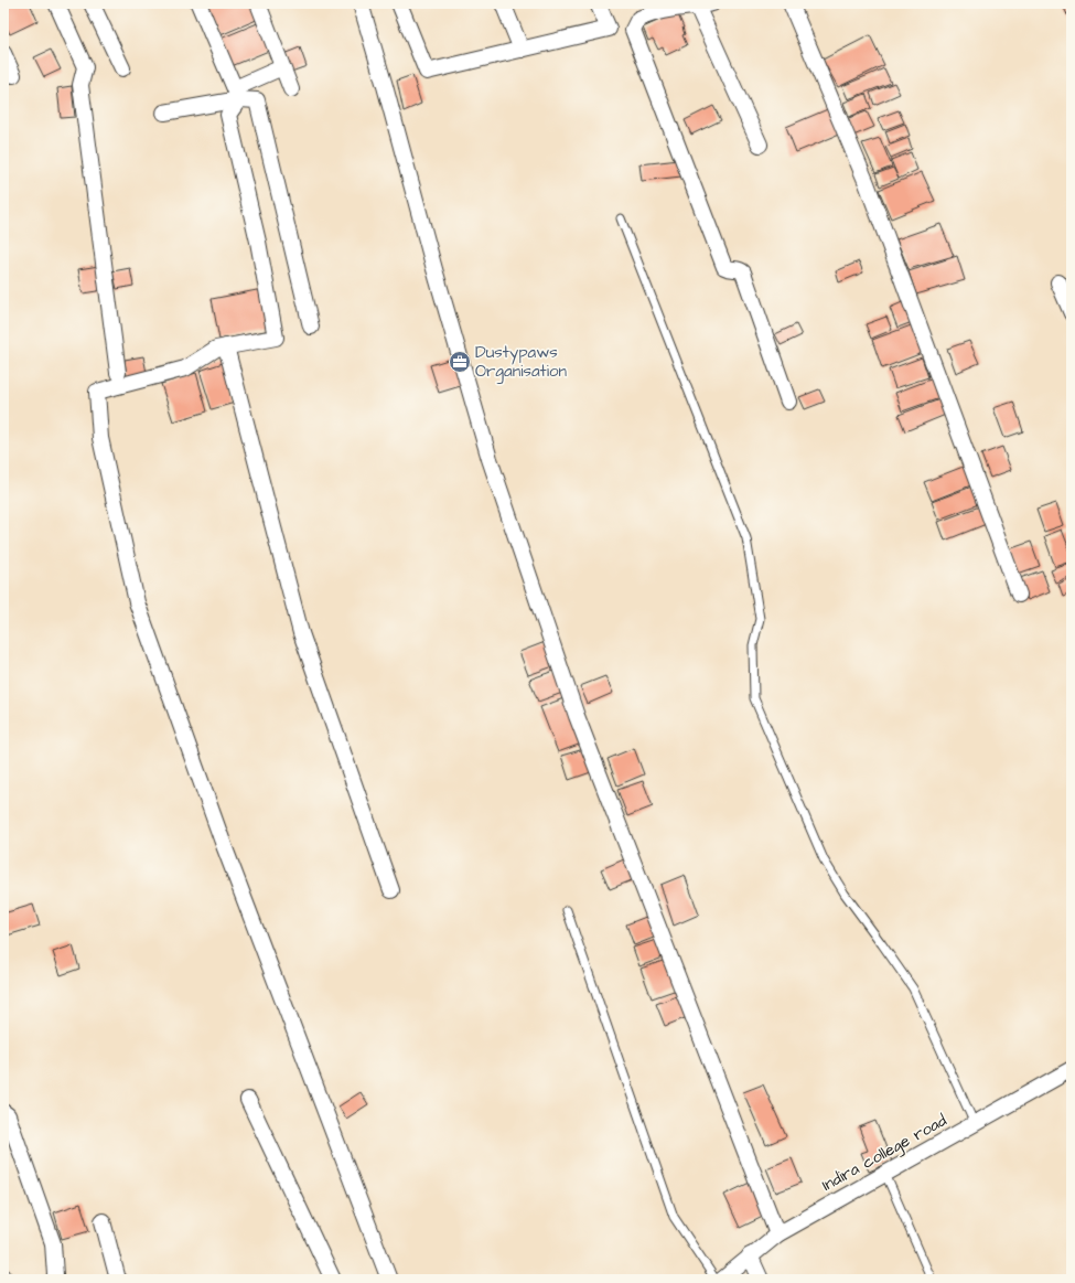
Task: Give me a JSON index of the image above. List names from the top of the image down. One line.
{"streets":{"street":["Indira college road"]},"places":{"office":["Dustypaws Organisation"]}}
